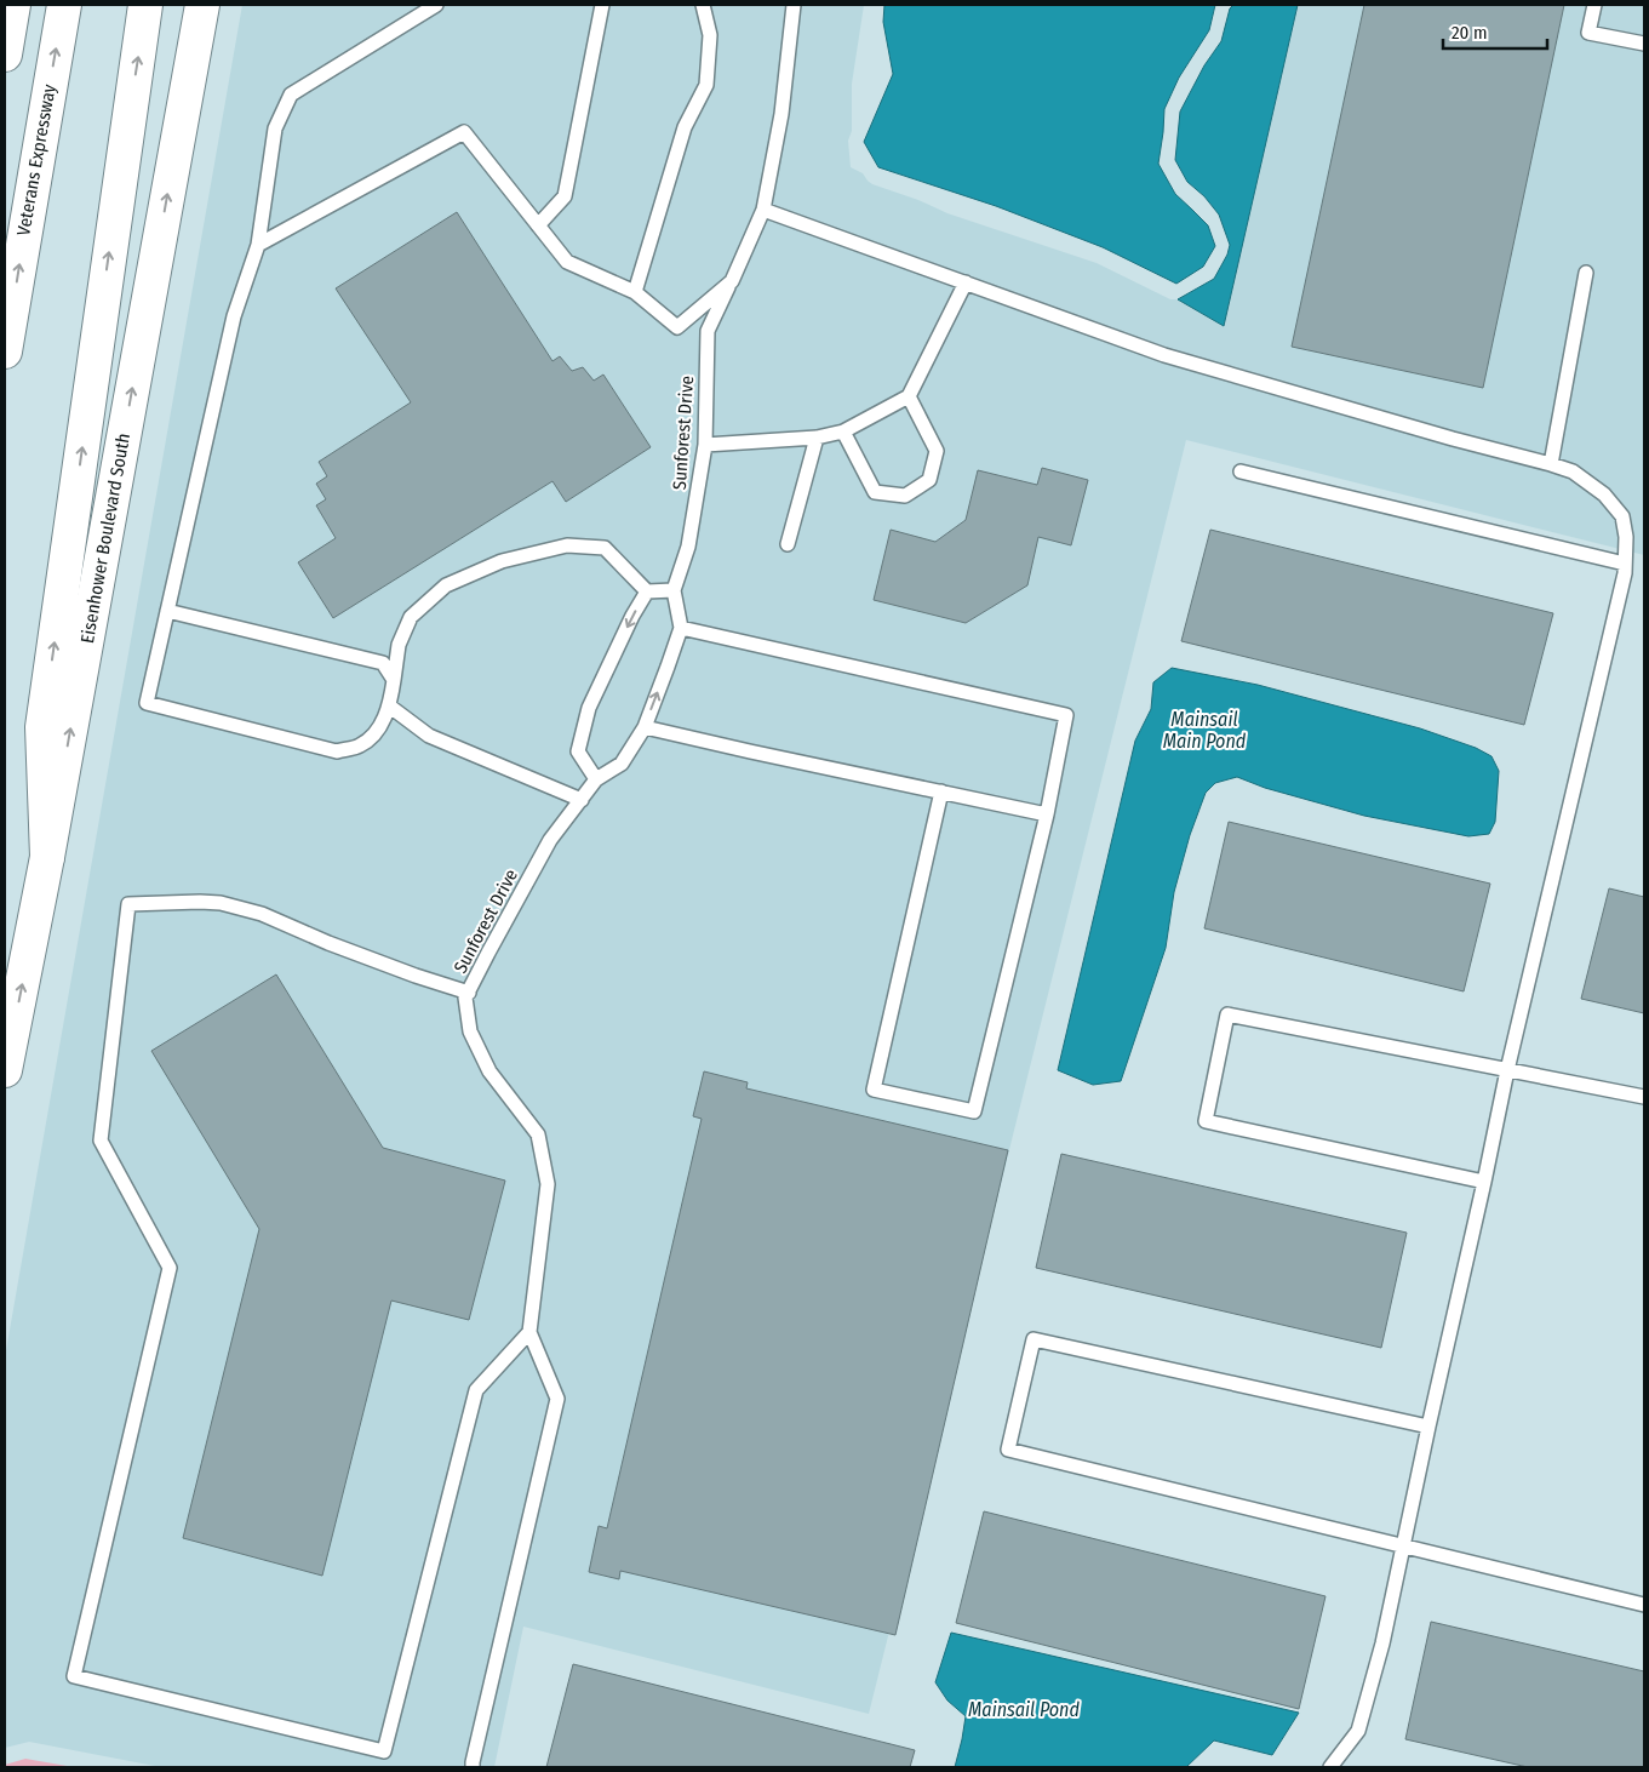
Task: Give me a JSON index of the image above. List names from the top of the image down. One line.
{"streets":{"main road":["Veterans Expressway","Eisenhower Boulevard South"],"lane":["Sunforest Drive"]},"water":["Mainsail Main Pond","Mainsail Pond"],"scale_bar":"20 m"}
